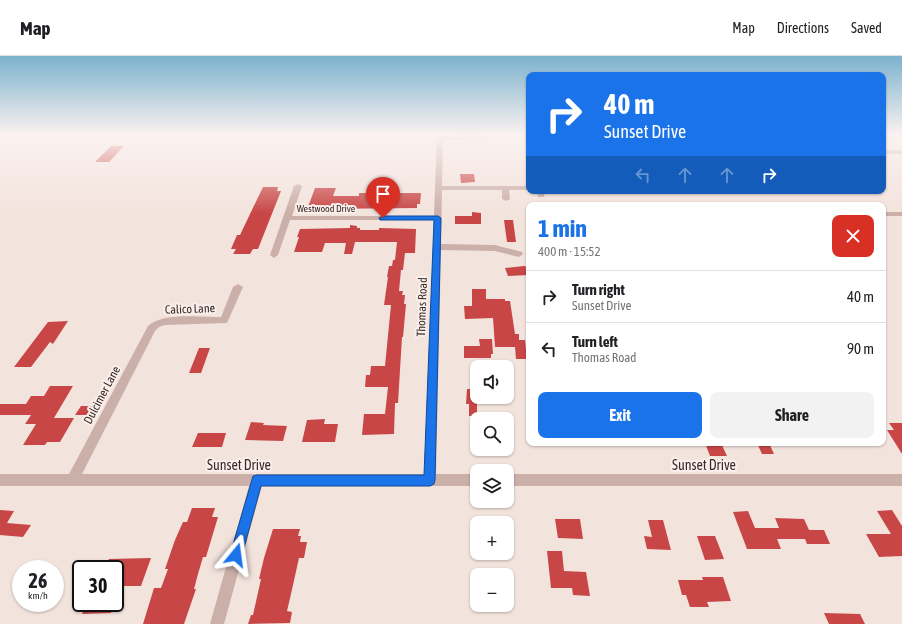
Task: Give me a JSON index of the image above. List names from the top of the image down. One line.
{"streets":{"street":["Westwood Drive","Thomas Road","Calico Lane","Dulcimer Lane","Sunset Drive"]},"crossings":[["Westwood Drive","Thomas Road"],["Thomas Road","Sunset Drive"],["Calico Lane","Dulcimer Lane"],["Dulcimer Lane","Sunset Drive"]],"page":{"header":"Map","nav":["Map","Directions","Saved"],"turn":["40 m","Sunset Drive"],"heading":["1 min","400 m · 15:52"],"list":[{"name":"Turn right","note":"Sunset Drive","value":"40 m"},{"name":"Turn left","note":"Thomas Road","value":"90 m"}],"map_buttons":["+","−"],"buttons":["Exit","Share"],"speed":"26 km/h","limit":"30"}}
